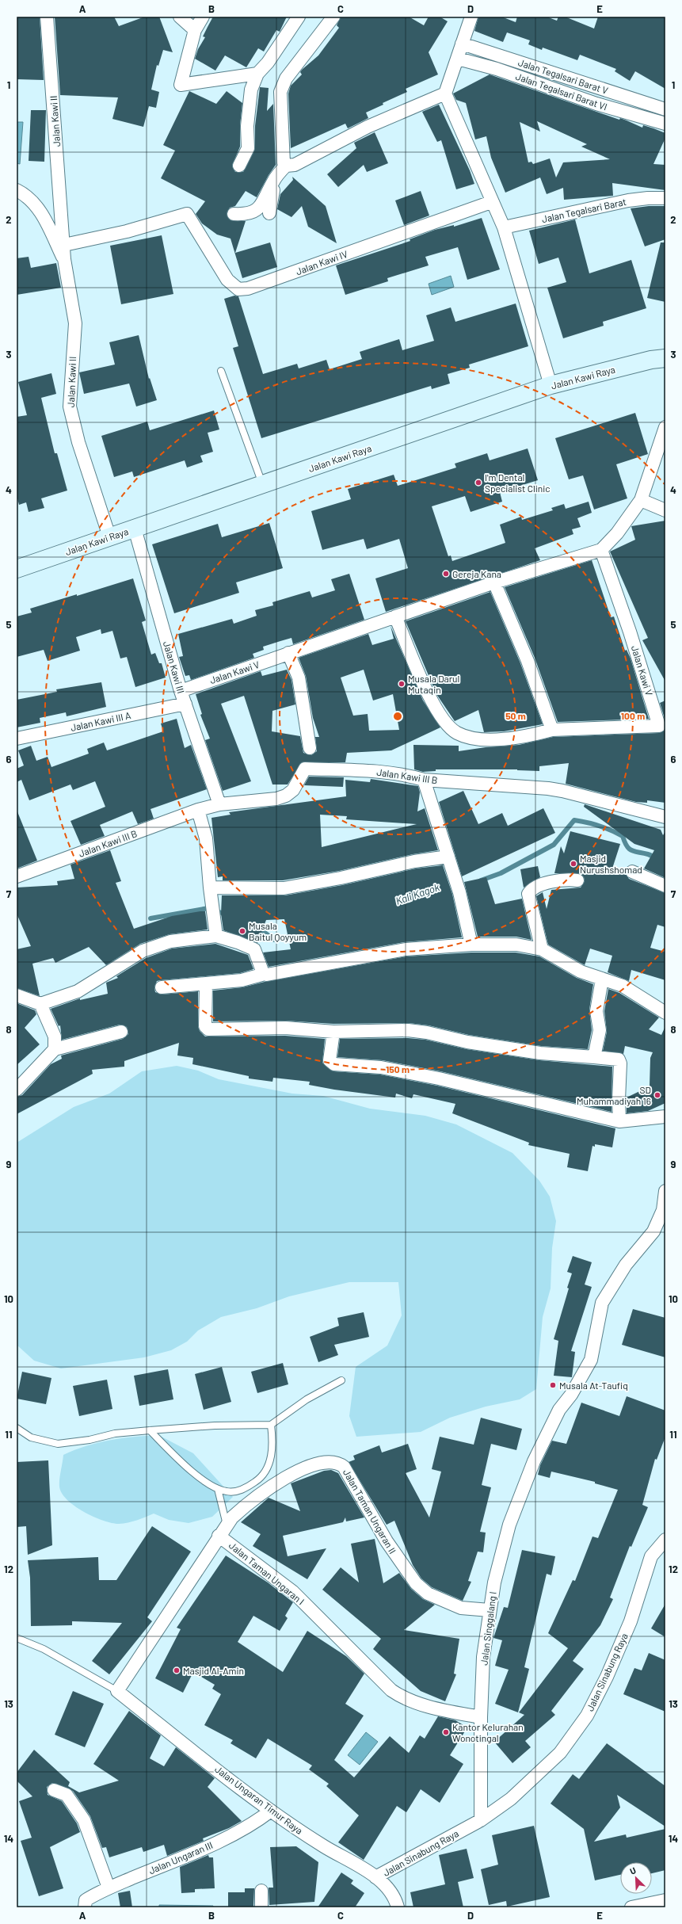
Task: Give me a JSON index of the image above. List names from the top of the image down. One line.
{"streets":{"main road":["Jalan Kawi Raya"],"street":["Jalan Tegalsari Barat V","Jalan Tegalsari Barat VI","Jalan Kawi II","Jalan Tegalsari Barat","Jalan Kawi IV","Jalan Kawi III","Jalan Kawi V","Jalan Kawi III A","Jalan Kawi III B","Jalan Taman Ungaran II","Jalan Taman Ungaran I","Jalan Singgalang I","Jalan Sinabung Raya","Jalan Ungaran Timur Raya","Jalan Ungaran III"]},"crossings":[["Jalan Kawi II","Jalan Kawi IV"],["Jalan Kawi II","Jalan Kawi Raya"],["Jalan Kawi Raya","Jalan Kawi III"],["Jalan Kawi III","Jalan Kawi V"],["Jalan Kawi III","Jalan Kawi III A"],["Jalan Kawi III","Jalan Kawi III B"],["Jalan Taman Ungaran II","Jalan Taman Ungaran I"],["Jalan Taman Ungaran II","Jalan Singgalang I"],["Jalan Taman Ungaran I","Jalan Singgalang I"],["Jalan Taman Ungaran I","Jalan Ungaran Timur Raya"],["Jalan Singgalang I","Jalan Sinabung Raya"],["Jalan Sinabung Raya","Jalan Ungaran Timur Raya"],["Jalan Ungaran Timur Raya","Jalan Ungaran III"]],"water":["Kali Kagok"],"places":["I'm Dental Specialist Clinic","Gereja Kana","Musala Darul Mutaqin","Masjid Nurushshomad","Musala Baitul Qoyyum","SD Muhammadiyah 16","Musala At-Taufiq","Masjid Al-Amin","Kantor Kelurahan Wonotingal"],"north":"top left","grid":{"columns":["A","B","C","D","E"],"rows":["1","2","3","4","5","6","7","8","9","10","11","12","13","14"]},"rings":["50 m","100 m","150 m"]}
